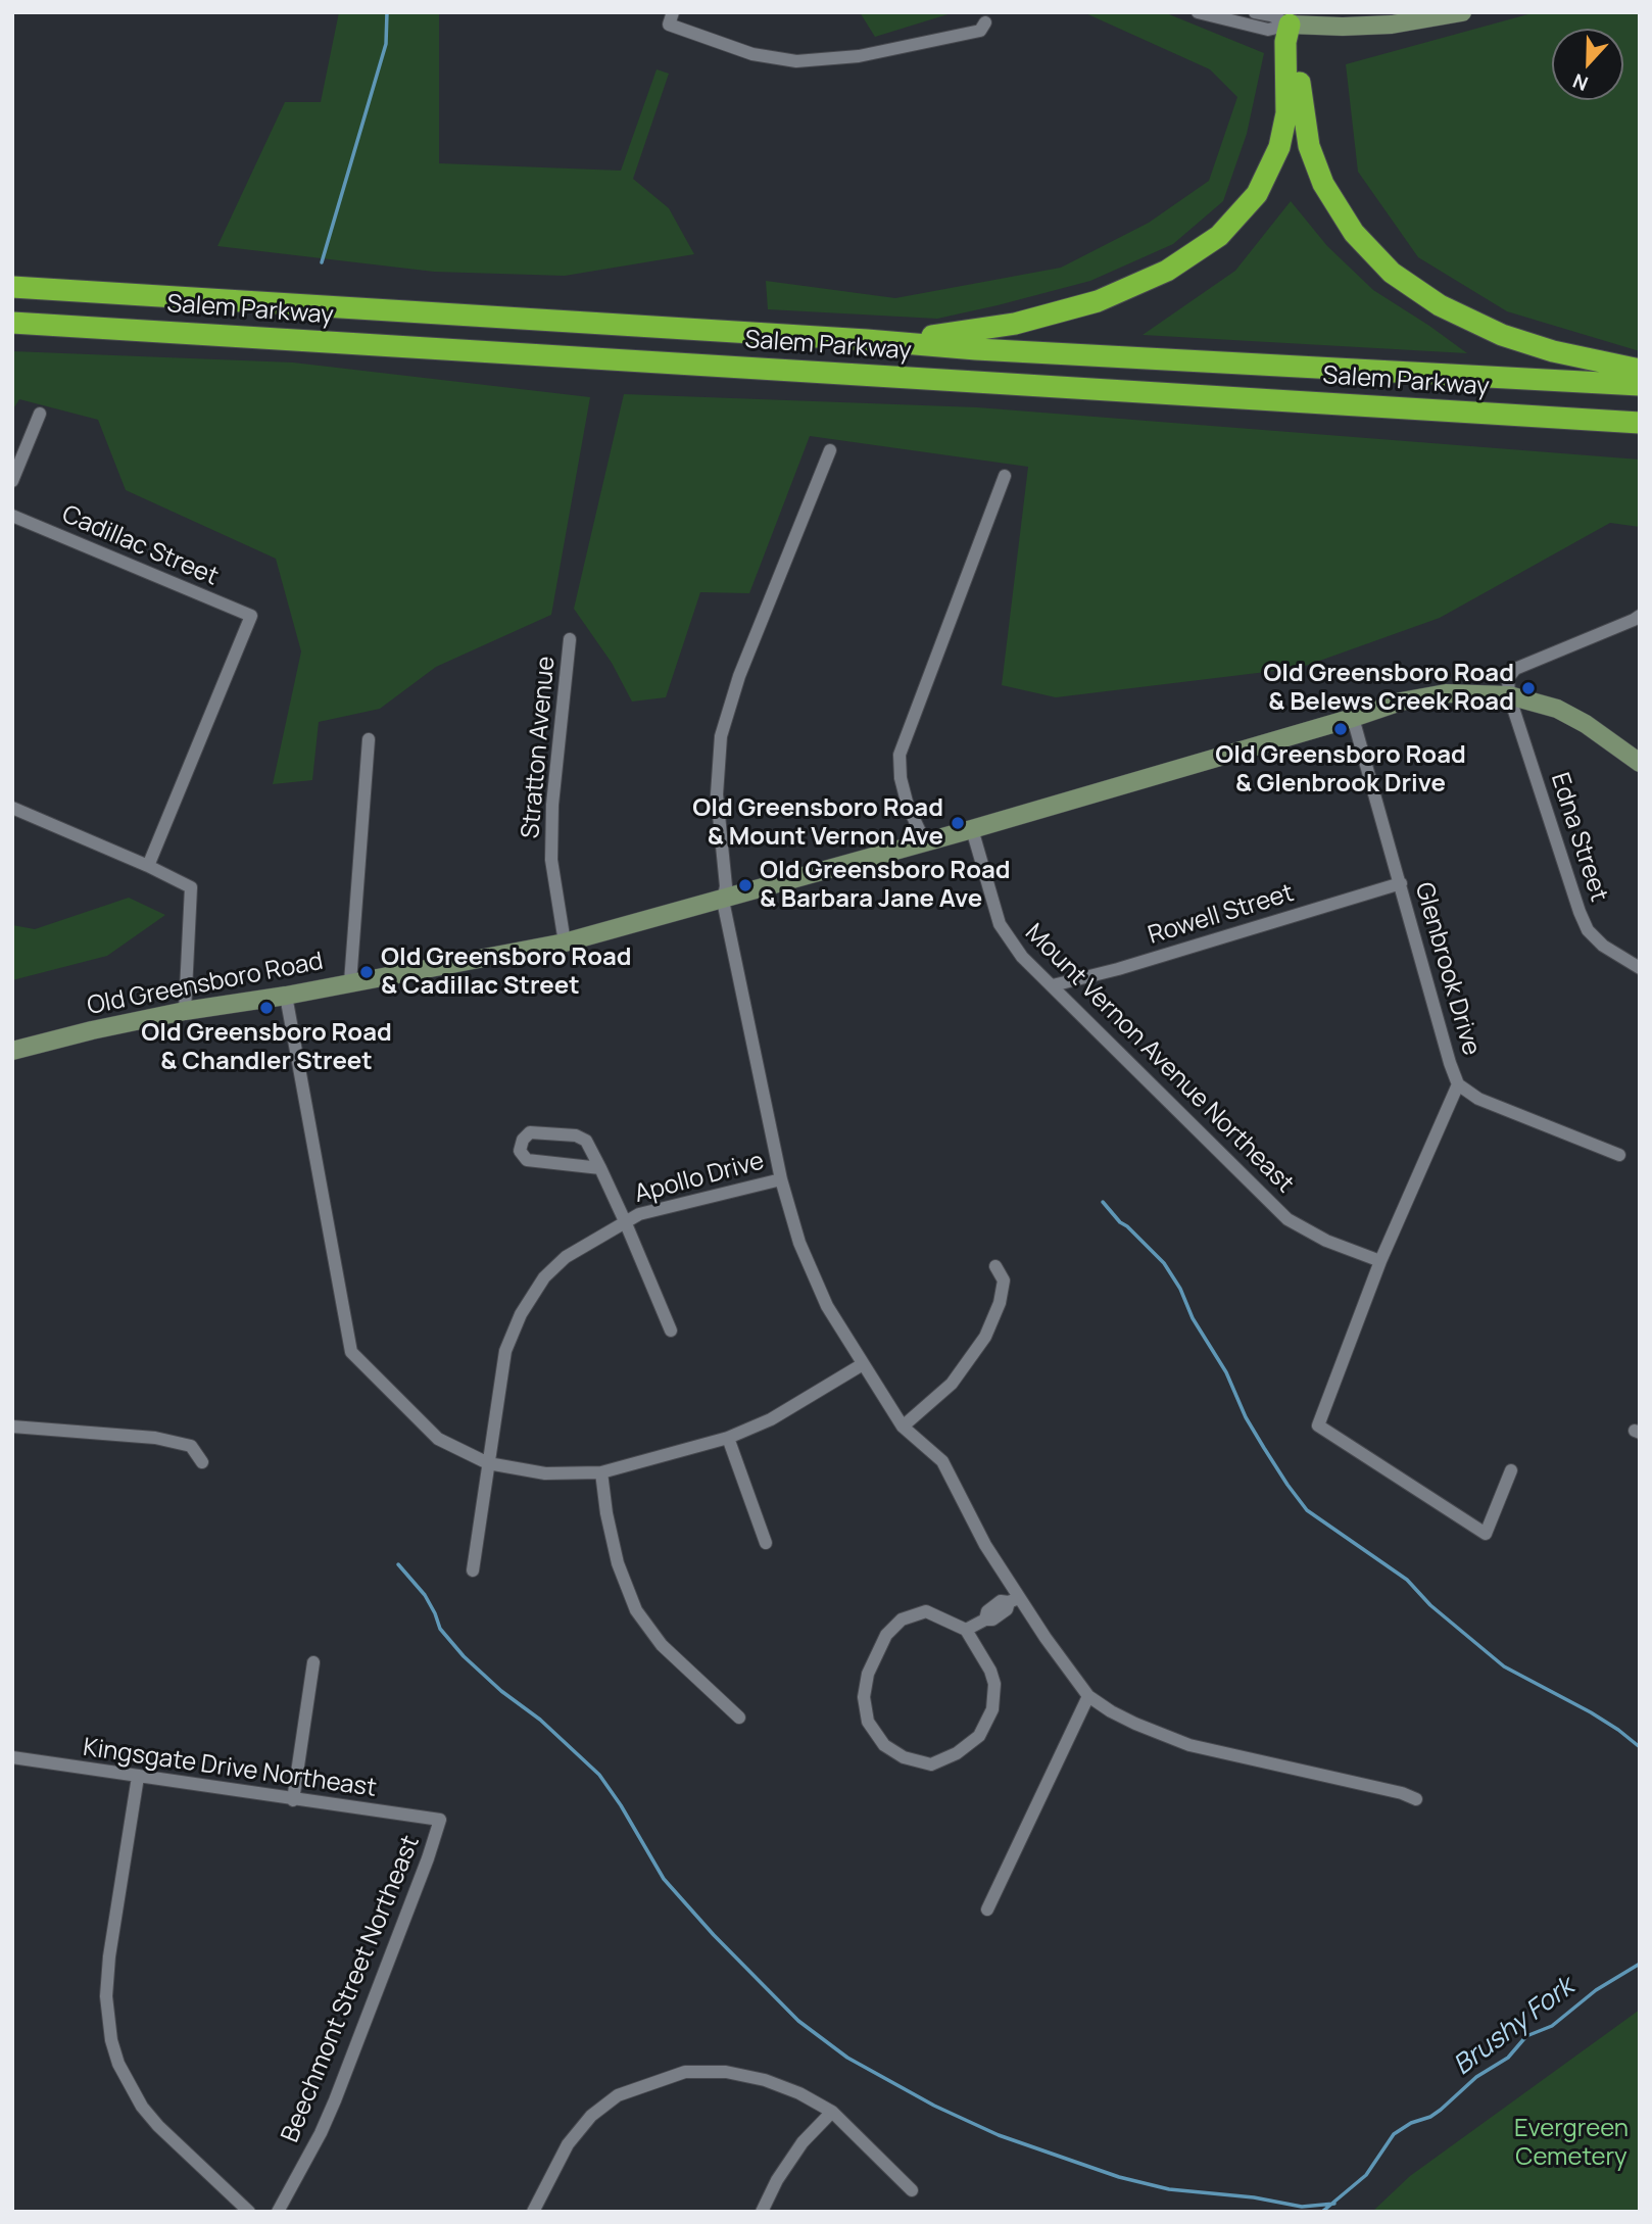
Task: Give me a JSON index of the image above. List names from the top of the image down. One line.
{"streets":{"highway":["Salem Parkway"],"street":["Cadillac Street","Stratton Avenue","Edna Street","Rowell Street","Glenbrook Drive","Old Greensboro Road","Mount Vernon Avenue Northeast","Apollo Drive","Kingsgate Drive Northeast","Beechmont Street Northeast"]},"crossings":[["Stratton Avenue","Old Greensboro Road"],["Edna Street","Old Greensboro Road"],["Rowell Street","Glenbrook Drive"],["Rowell Street","Mount Vernon Avenue Northeast"],["Glenbrook Drive","Old Greensboro Road"],["Glenbrook Drive","Mount Vernon Avenue Northeast"],["Old Greensboro Road","Mount Vernon Avenue Northeast"],["Kingsgate Drive Northeast","Beechmont Street Northeast"]],"water":["Brushy Fork"],"parks":["Evergreen Cemetery"],"places":["Old Greensboro Road & Belews Creek Road","Old Greensboro Road & Glenbrook Drive","Old Greensboro Road & Mount Vernon Ave","Old Greensboro Road & Barbara Jane Ave","Old Greensboro Road & Cadillac Street","Old Greensboro Road & Chandler Street"],"north":"bottom"}
